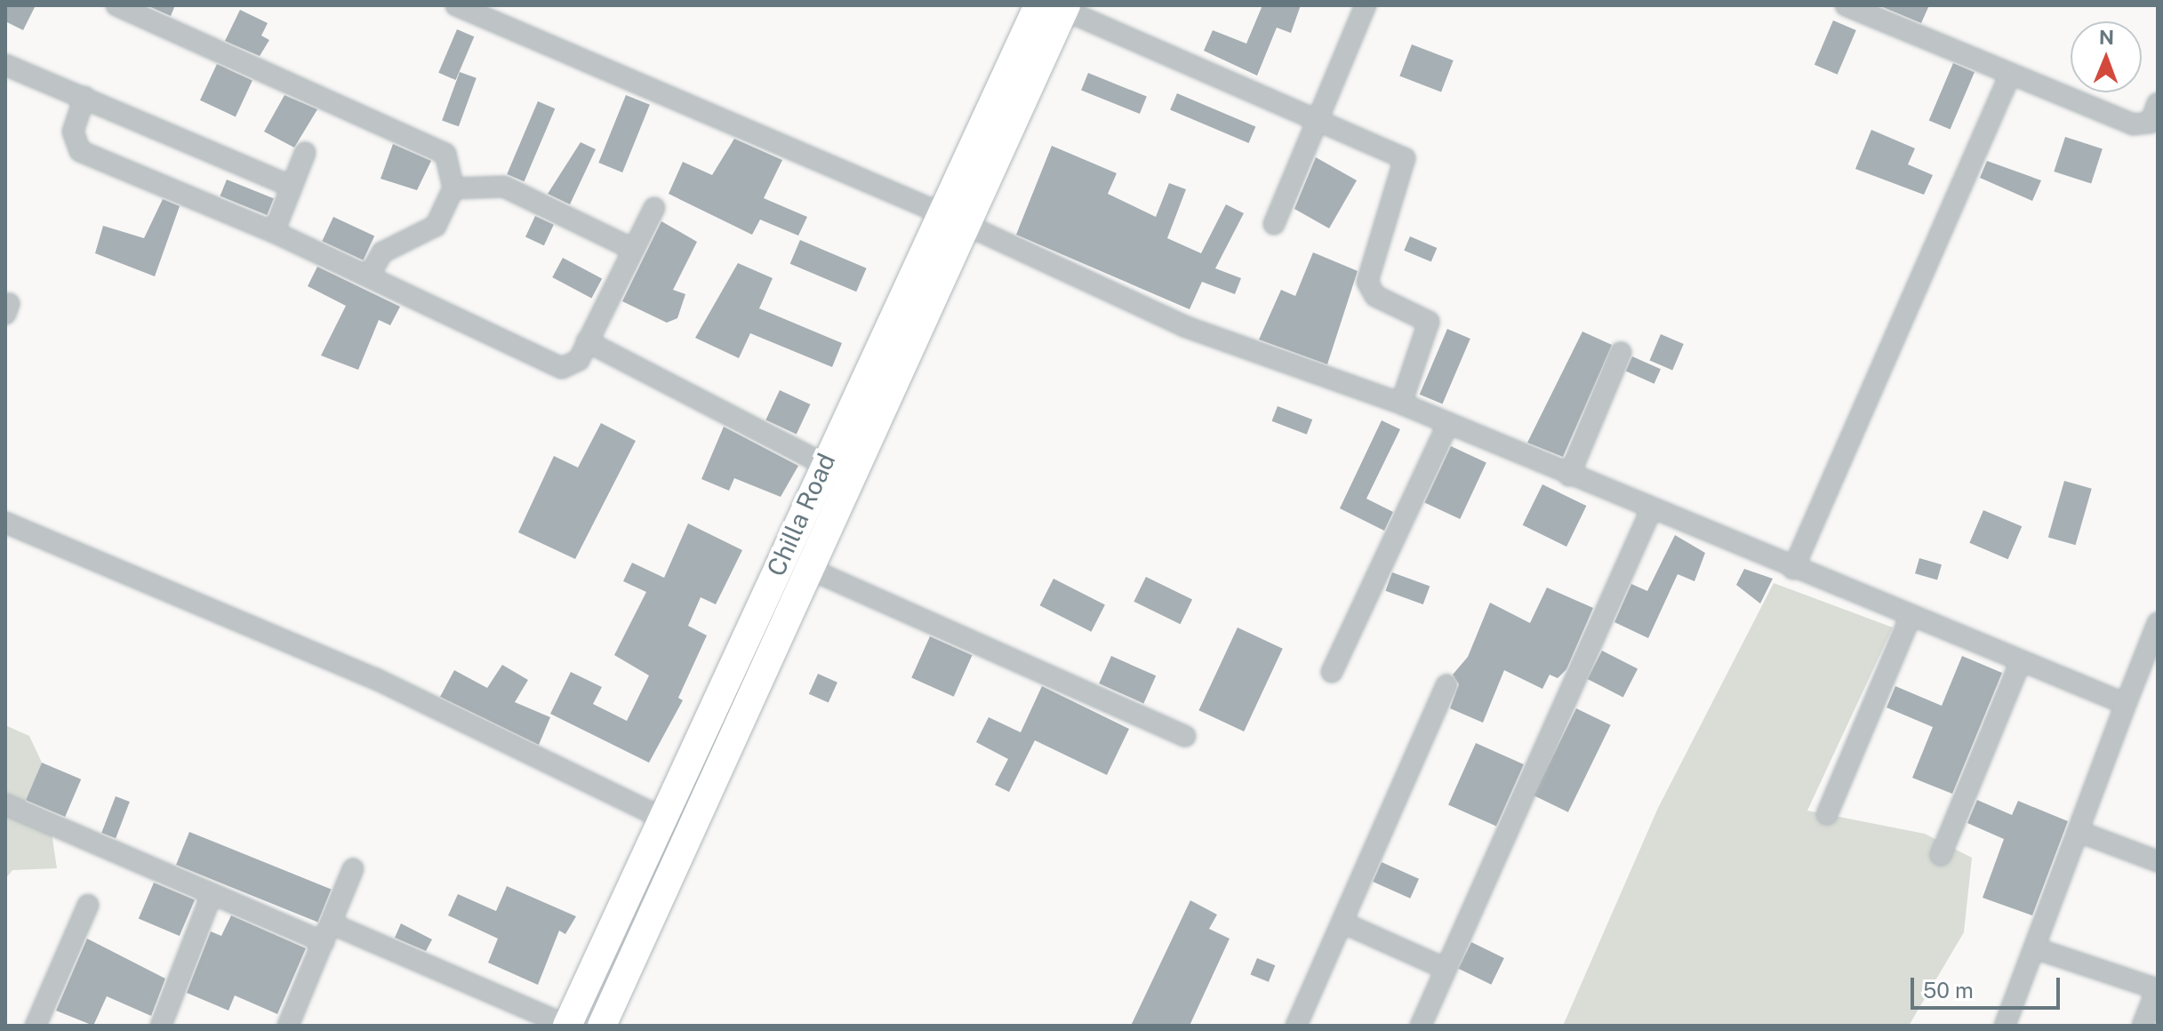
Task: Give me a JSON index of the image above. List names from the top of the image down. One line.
{"streets":{"main road":["Chilla Road"]},"scale_bar":"50 m","north":"top"}
